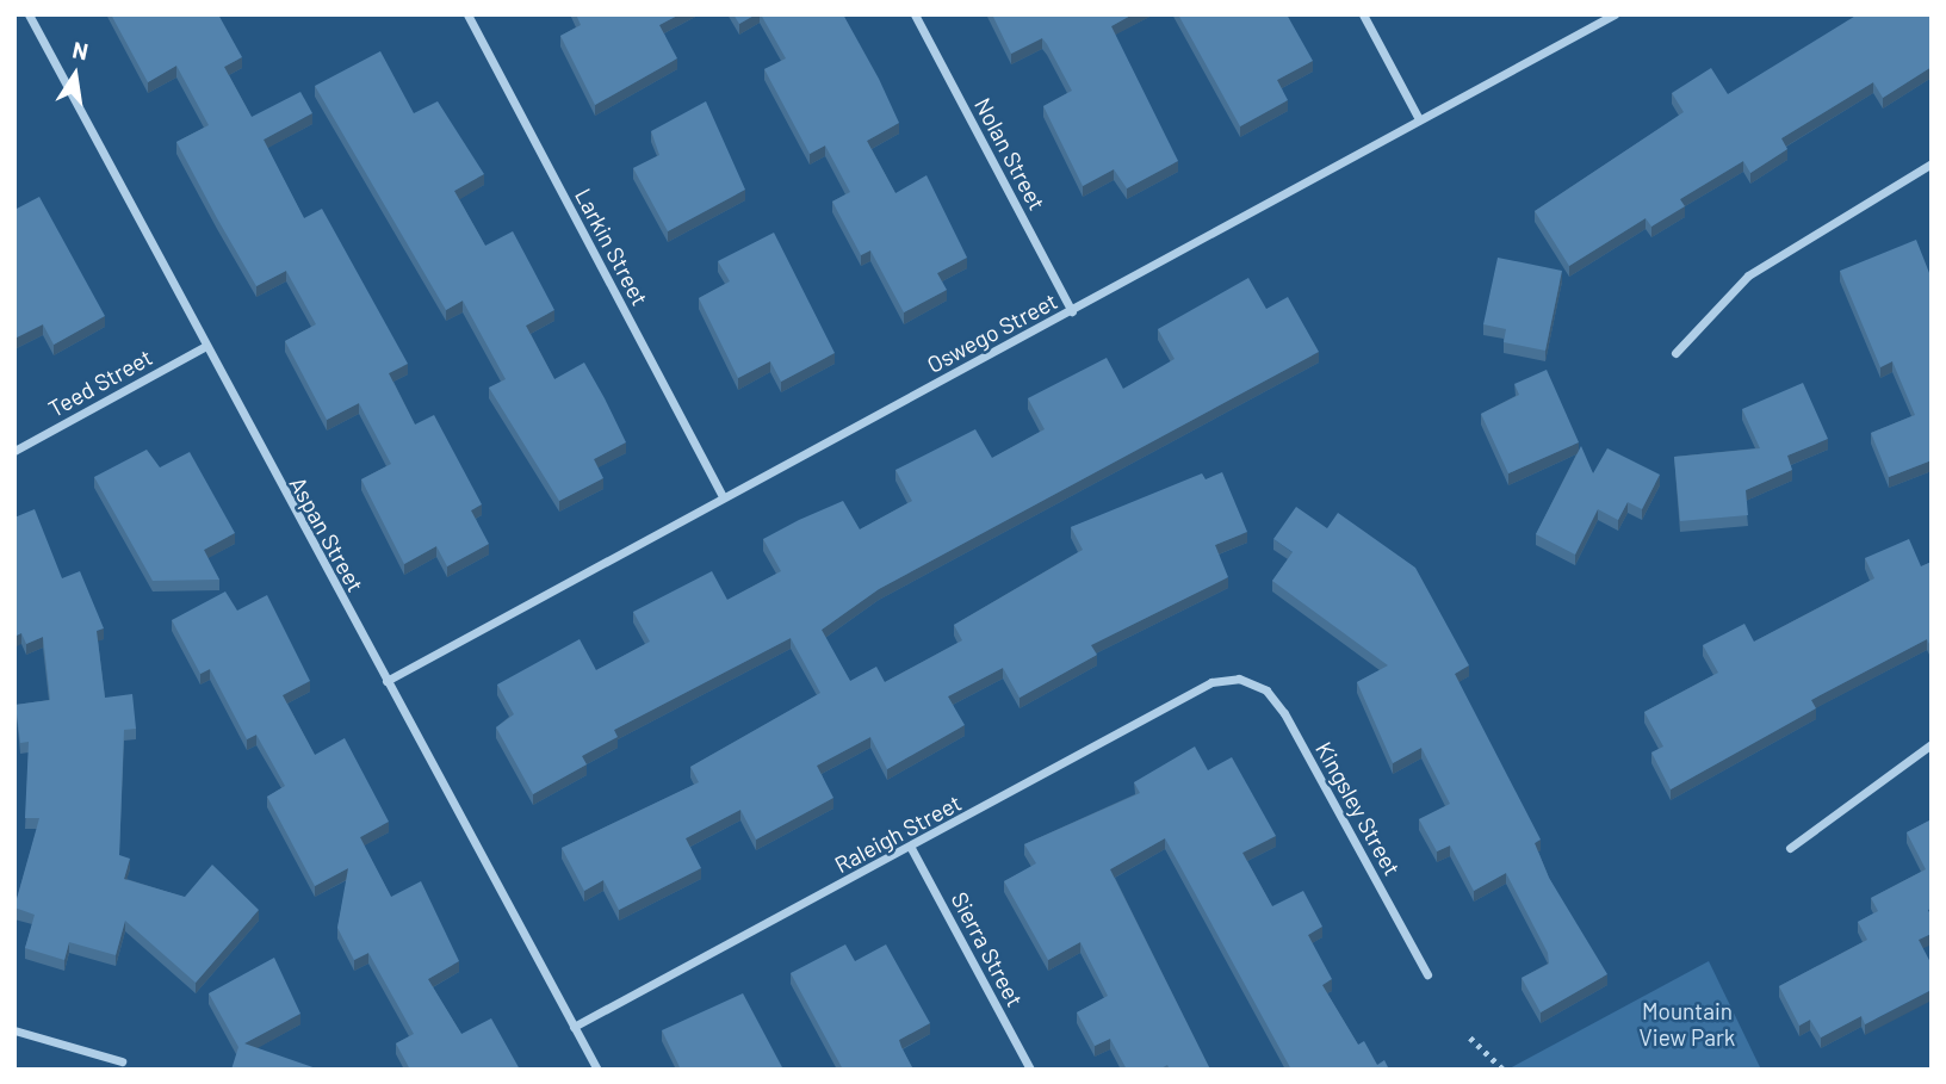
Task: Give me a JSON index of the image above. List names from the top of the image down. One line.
{"streets":{"street":["Nolan Street","Larkin Street","Oswego Street","Teed Street","Aspan Street","Kingsley Street","Raleigh Street","Sierra Street"]},"crossings":[["Nolan Street","Oswego Street"],["Larkin Street","Oswego Street"],["Oswego Street","Aspan Street"],["Teed Street","Aspan Street"],["Aspan Street","Raleigh Street"],["Kingsley Street","Raleigh Street"],["Raleigh Street","Sierra Street"]],"parks":["Mountain View Park"],"north":"top"}
